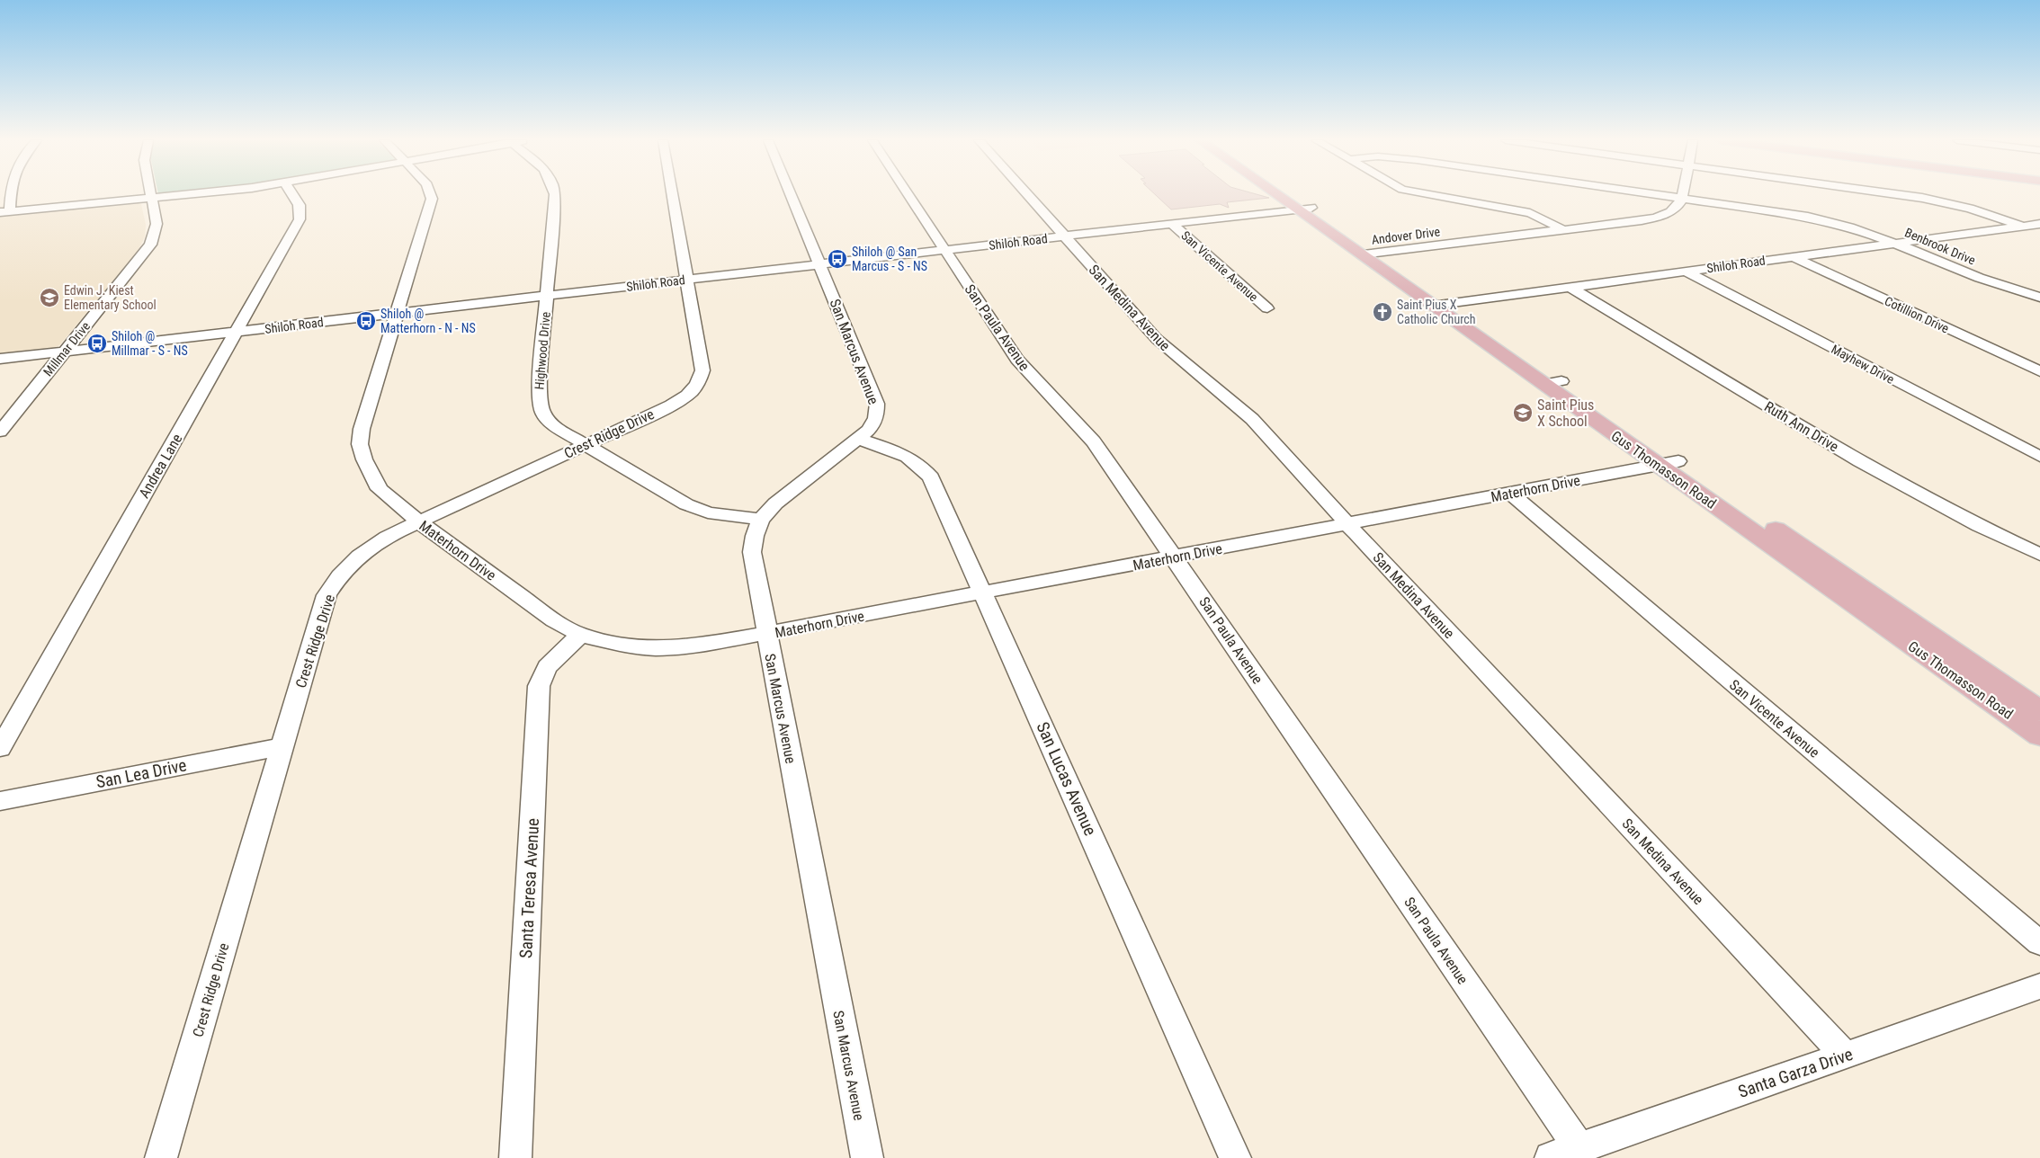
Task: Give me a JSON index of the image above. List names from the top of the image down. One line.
{"streets":{"main road":["Gus Thomasson Road"],"street":["Andover Drive","Shiloh Road","Benbrook Drive","San Vicente Avenue","San Medina Avenue","Cotillion Drive","San Paula Avenue","Millmar Drive","Highwood Drive","San Marcus Avenue","Mayhew Drive","Ruth Ann Drive","Crest Ridge Drive","Andrea Lane","Materhorn Drive","San Lea Drive","San Lucas Avenue","Santa Teresa Avenue","Santa Garza Drive"]},"crossings":[["Andover Drive","Benbrook Drive"],["Andover Drive","Gus Thomasson Road"],["Shiloh Road","Benbrook Drive"],["Shiloh Road","San Vicente Avenue"],["Shiloh Road","San Medina Avenue"],["Shiloh Road","Cotillion Drive"],["Shiloh Road","San Paula Avenue"],["Shiloh Road","Millmar Drive"],["Shiloh Road","Highwood Drive"],["Shiloh Road","San Marcus Avenue"],["Shiloh Road","Mayhew Drive"],["Shiloh Road","Ruth Ann Drive"],["Shiloh Road","Crest Ridge Drive"],["Shiloh Road","Andrea Lane"],["Shiloh Road","Gus Thomasson Road"],["Shiloh Road","Materhorn Drive"],["San Vicente Avenue","Materhorn Drive"],["San Medina Avenue","Materhorn Drive"],["San Medina Avenue","Santa Garza Drive"],["San Paula Avenue","Materhorn Drive"],["San Paula Avenue","Santa Garza Drive"],["Highwood Drive","San Marcus Avenue"],["Highwood Drive","Crest Ridge Drive"],["San Marcus Avenue","Materhorn Drive"],["San Marcus Avenue","San Lucas Avenue"],["Crest Ridge Drive","Materhorn Drive"],["Crest Ridge Drive","San Lea Drive"],["Gus Thomasson Road","Materhorn Drive"],["Materhorn Drive","San Lucas Avenue"],["Materhorn Drive","Santa Teresa Avenue"]],"places":{"bus stop":["Shiloh @ San Marcus - S - NS","Shiloh @ Matterhorn - N - NS","Shiloh @ Millmar - S - NS"],"school or university":["Edwin J. Kiest Elementary School","Saint Pius X School"],"church":["Saint Pius X Catholic Church"]}}
